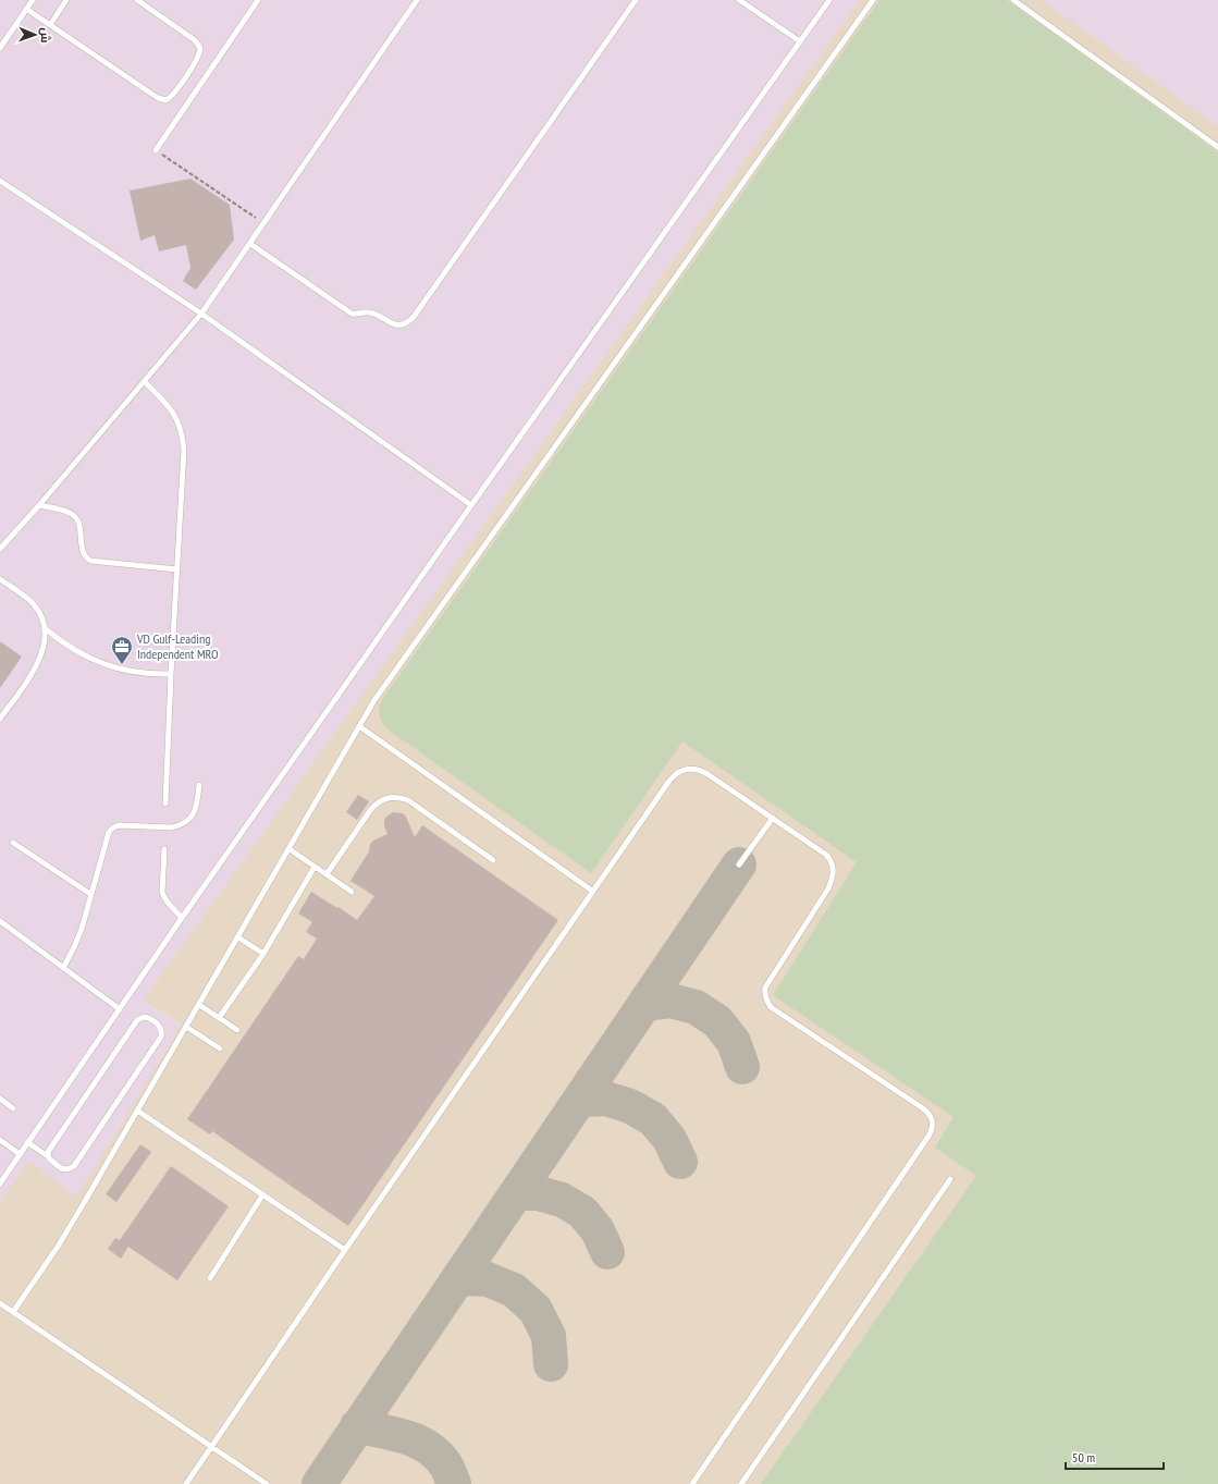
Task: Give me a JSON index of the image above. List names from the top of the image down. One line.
{"places":{"office":["VD Gulf-Leading Independent MRO"]},"scale_bar":"50 m","north":"right"}
